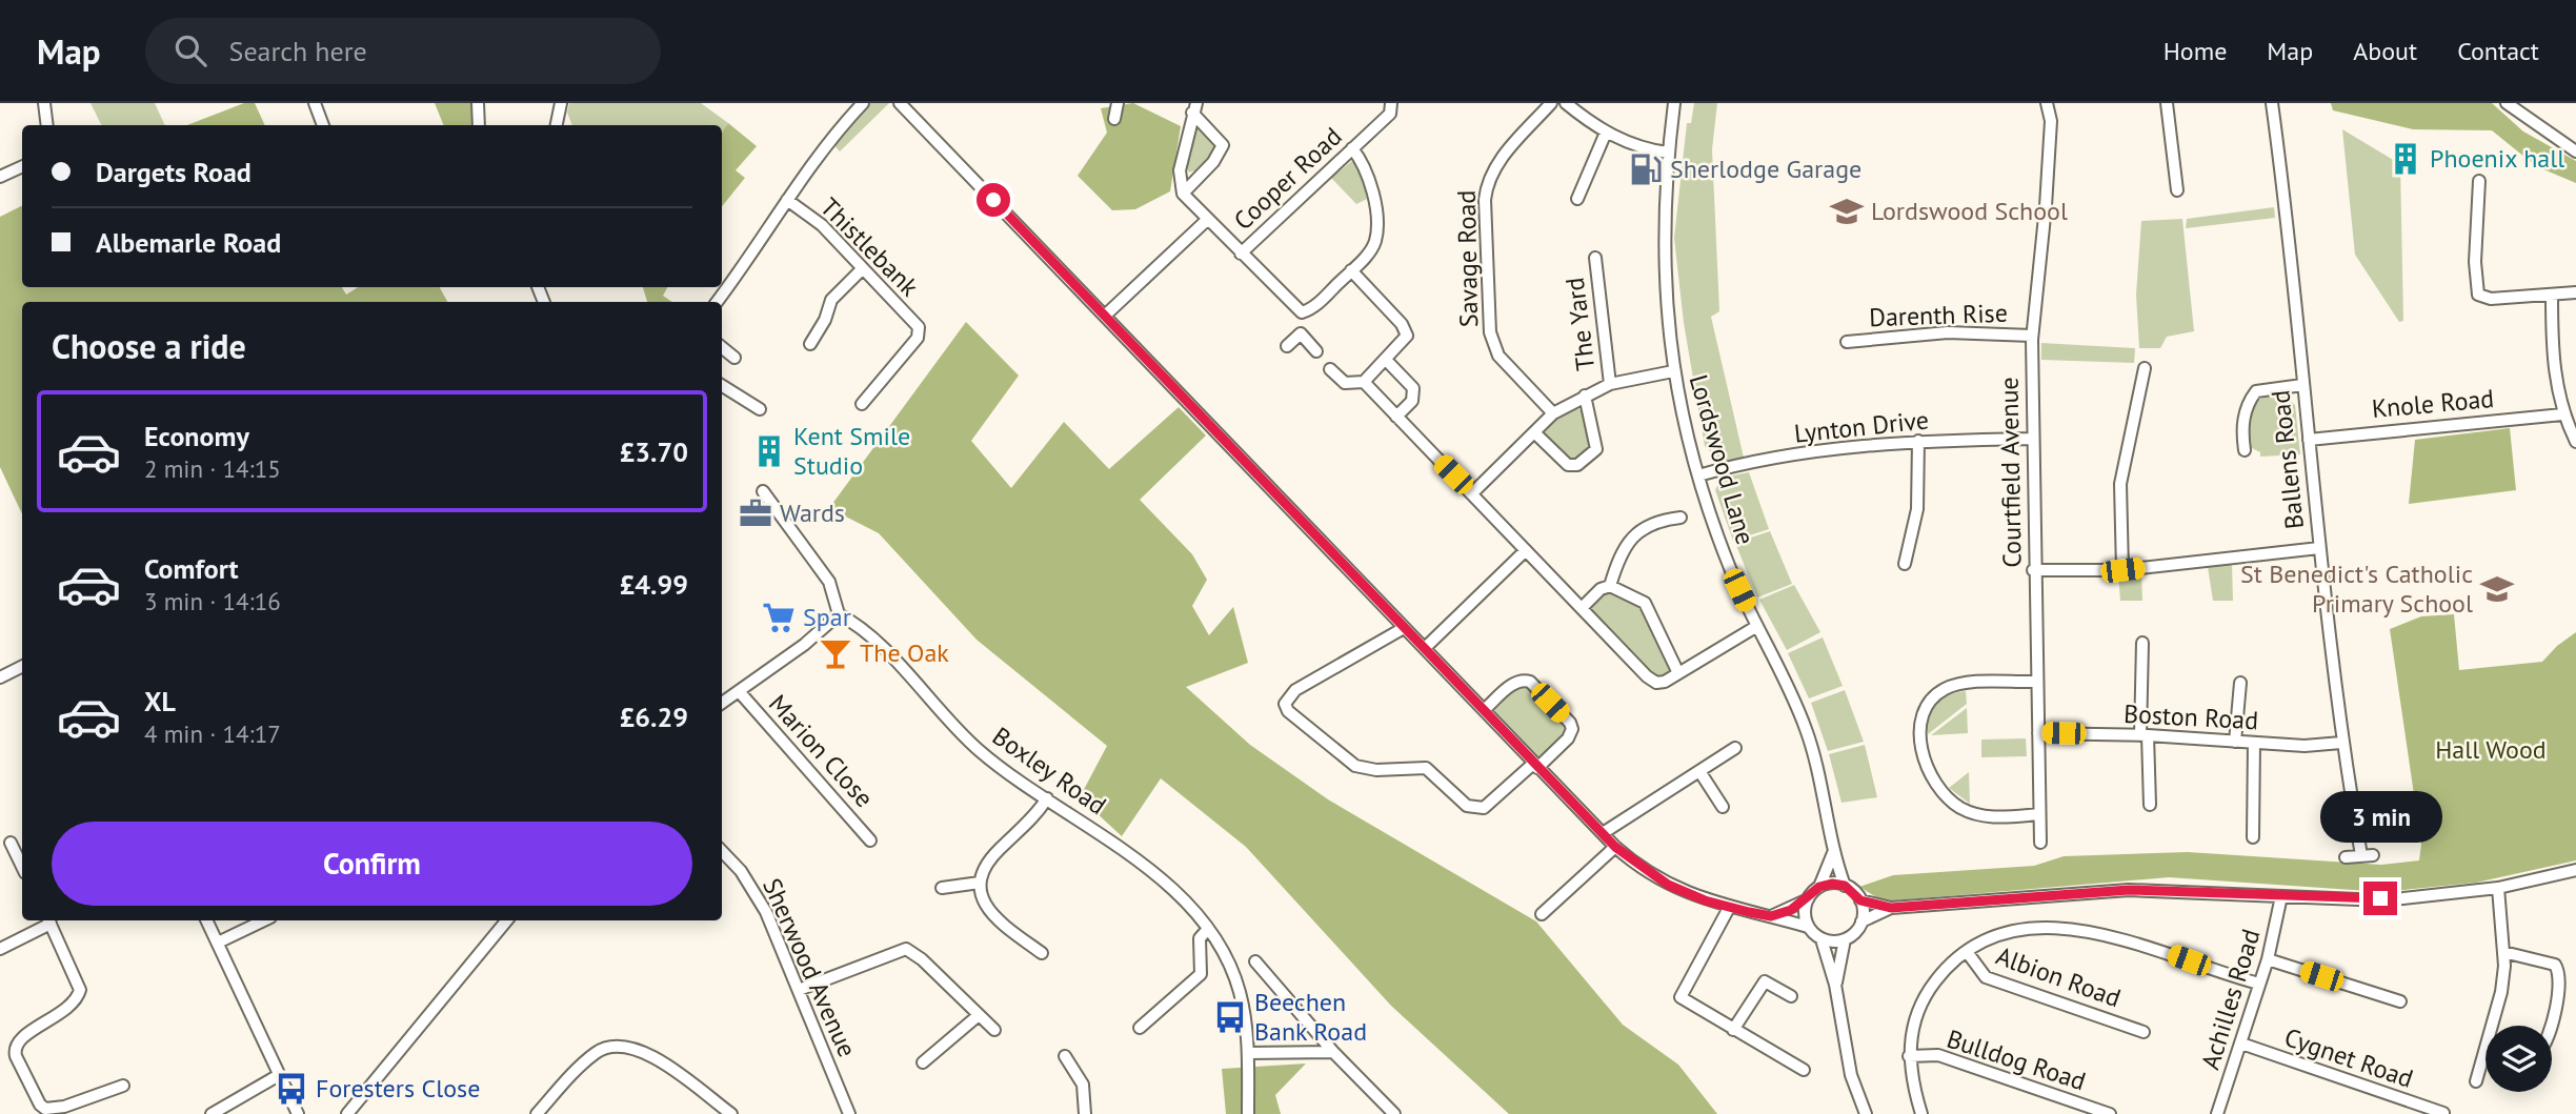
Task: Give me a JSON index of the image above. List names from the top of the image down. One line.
{"streets":{"street":["Cooper Road","Thistlebank","Savage Road","Darenth Rise","The Yard","Knole Road","Lynton Drive","Lordswood Lane","Ballens Road","Courtfield Avenue","Boston Road","Marion Close","Boxley Road","Sherwood Avenue","Albion Road","Achilles Road","Cygnet Road","Bulldog Road"]},"crossings":[["Darenth Rise","Courtfield Avenue"],["Knole Road","Ballens Road"],["Lynton Drive","Lordswood Lane"],["Lynton Drive","Courtfield Avenue"],["Ballens Road","Boston Road"],["Courtfield Avenue","Boston Road"],["Achilles Road","Cygnet Road"]],"parks":["Hall Wood"],"places":{"building":["Phoenix hall","Kent Smile Studio"],"fuel station":["Sherlodge Garage"],"school or university":["Lordswood School","St Benedict's Catholic Primary School"],"office":["Wards"],"supermarket":["Spar"],"bar":["The Oak"],"bus stop":["Beechen Bank Road","Foresters Close"]},"page":{"header":"Map","search":"Search here","nav":["Home","Map","About","Contact"],"banner":["Dargets Road","Albemarle Road"],"heading":"Choose a ride","list":[{"name":"Economy","note":"2 min · 14:15","value":"£3.70"},{"name":"Comfort","note":"3 min · 14:16","value":"£4.99"},{"name":"XL","note":"4 min · 14:17","value":"£6.29"}],"bubble":"3 min","buttons":"Confirm"}}
